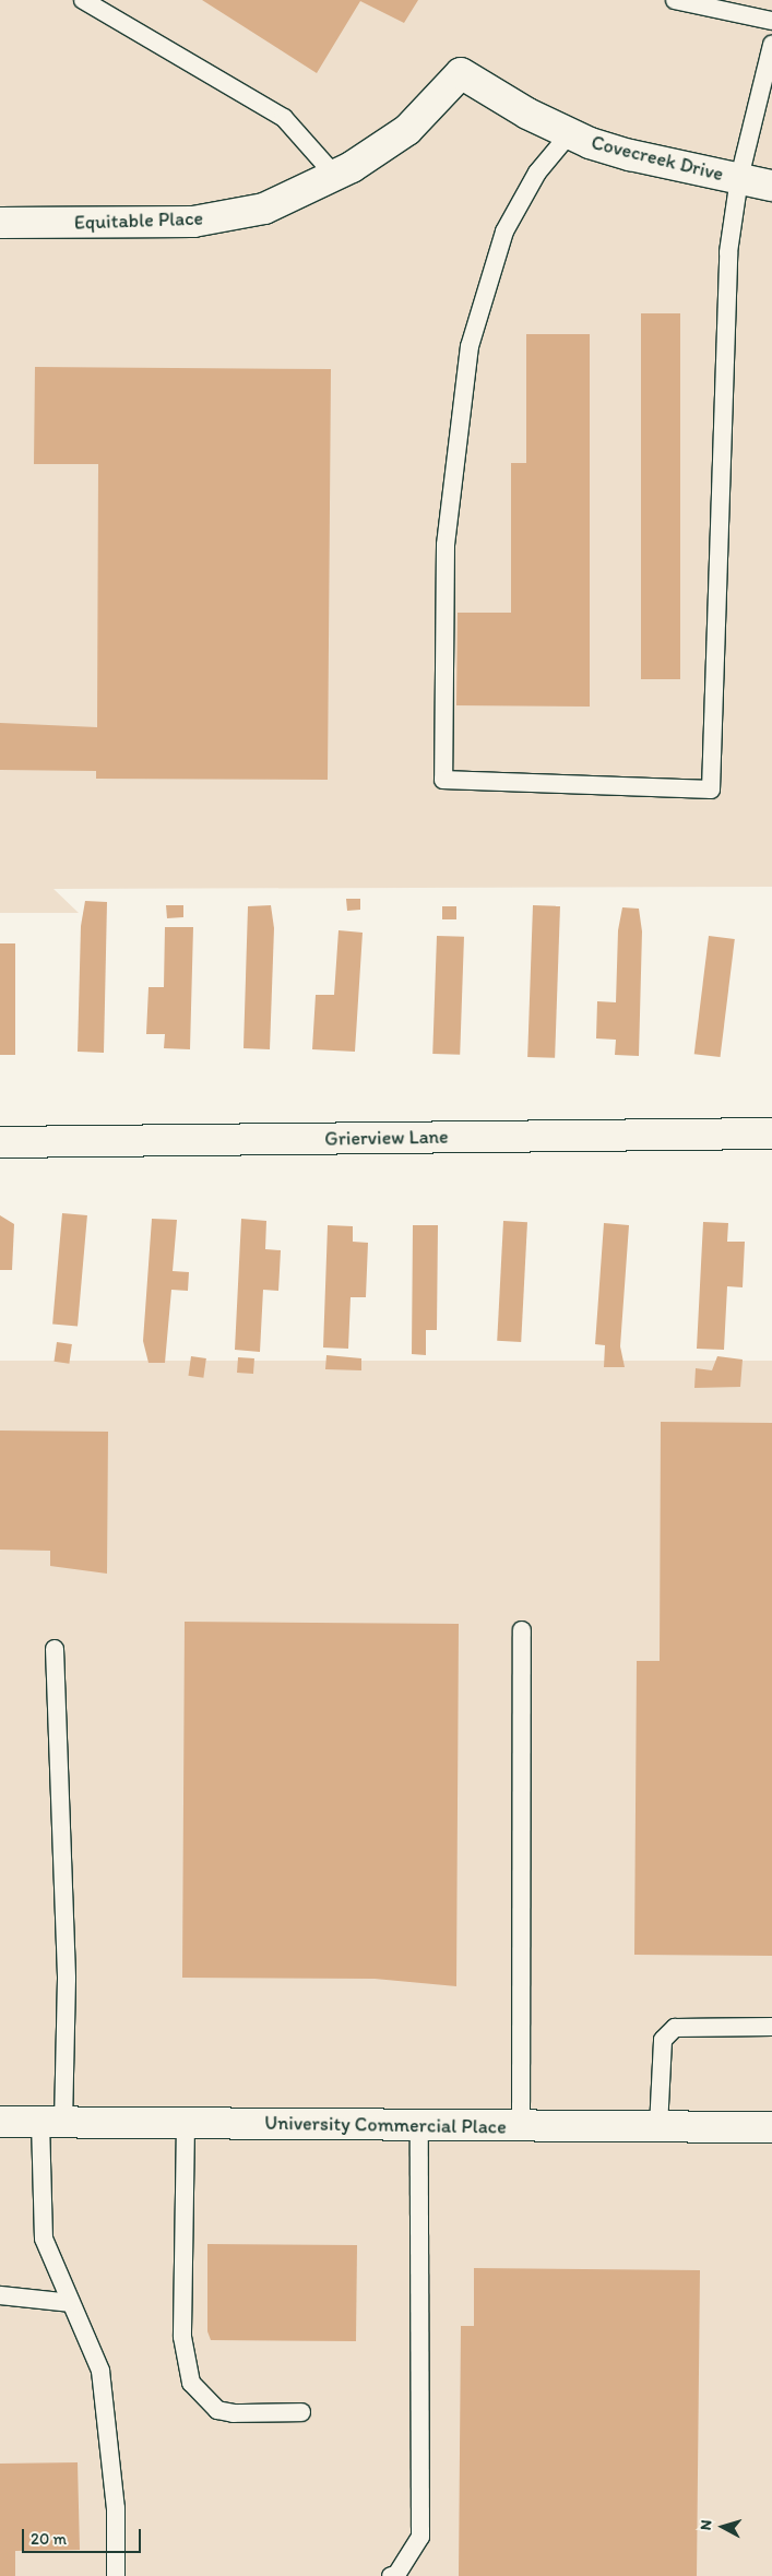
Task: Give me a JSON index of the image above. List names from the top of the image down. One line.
{"streets":{"street":["Covecreek Drive","Equitable Place","Grierview Lane","University Commercial Place"]},"crossings":[["Covecreek Drive","Equitable Place"]],"scale_bar":"20 m","north":"left"}
